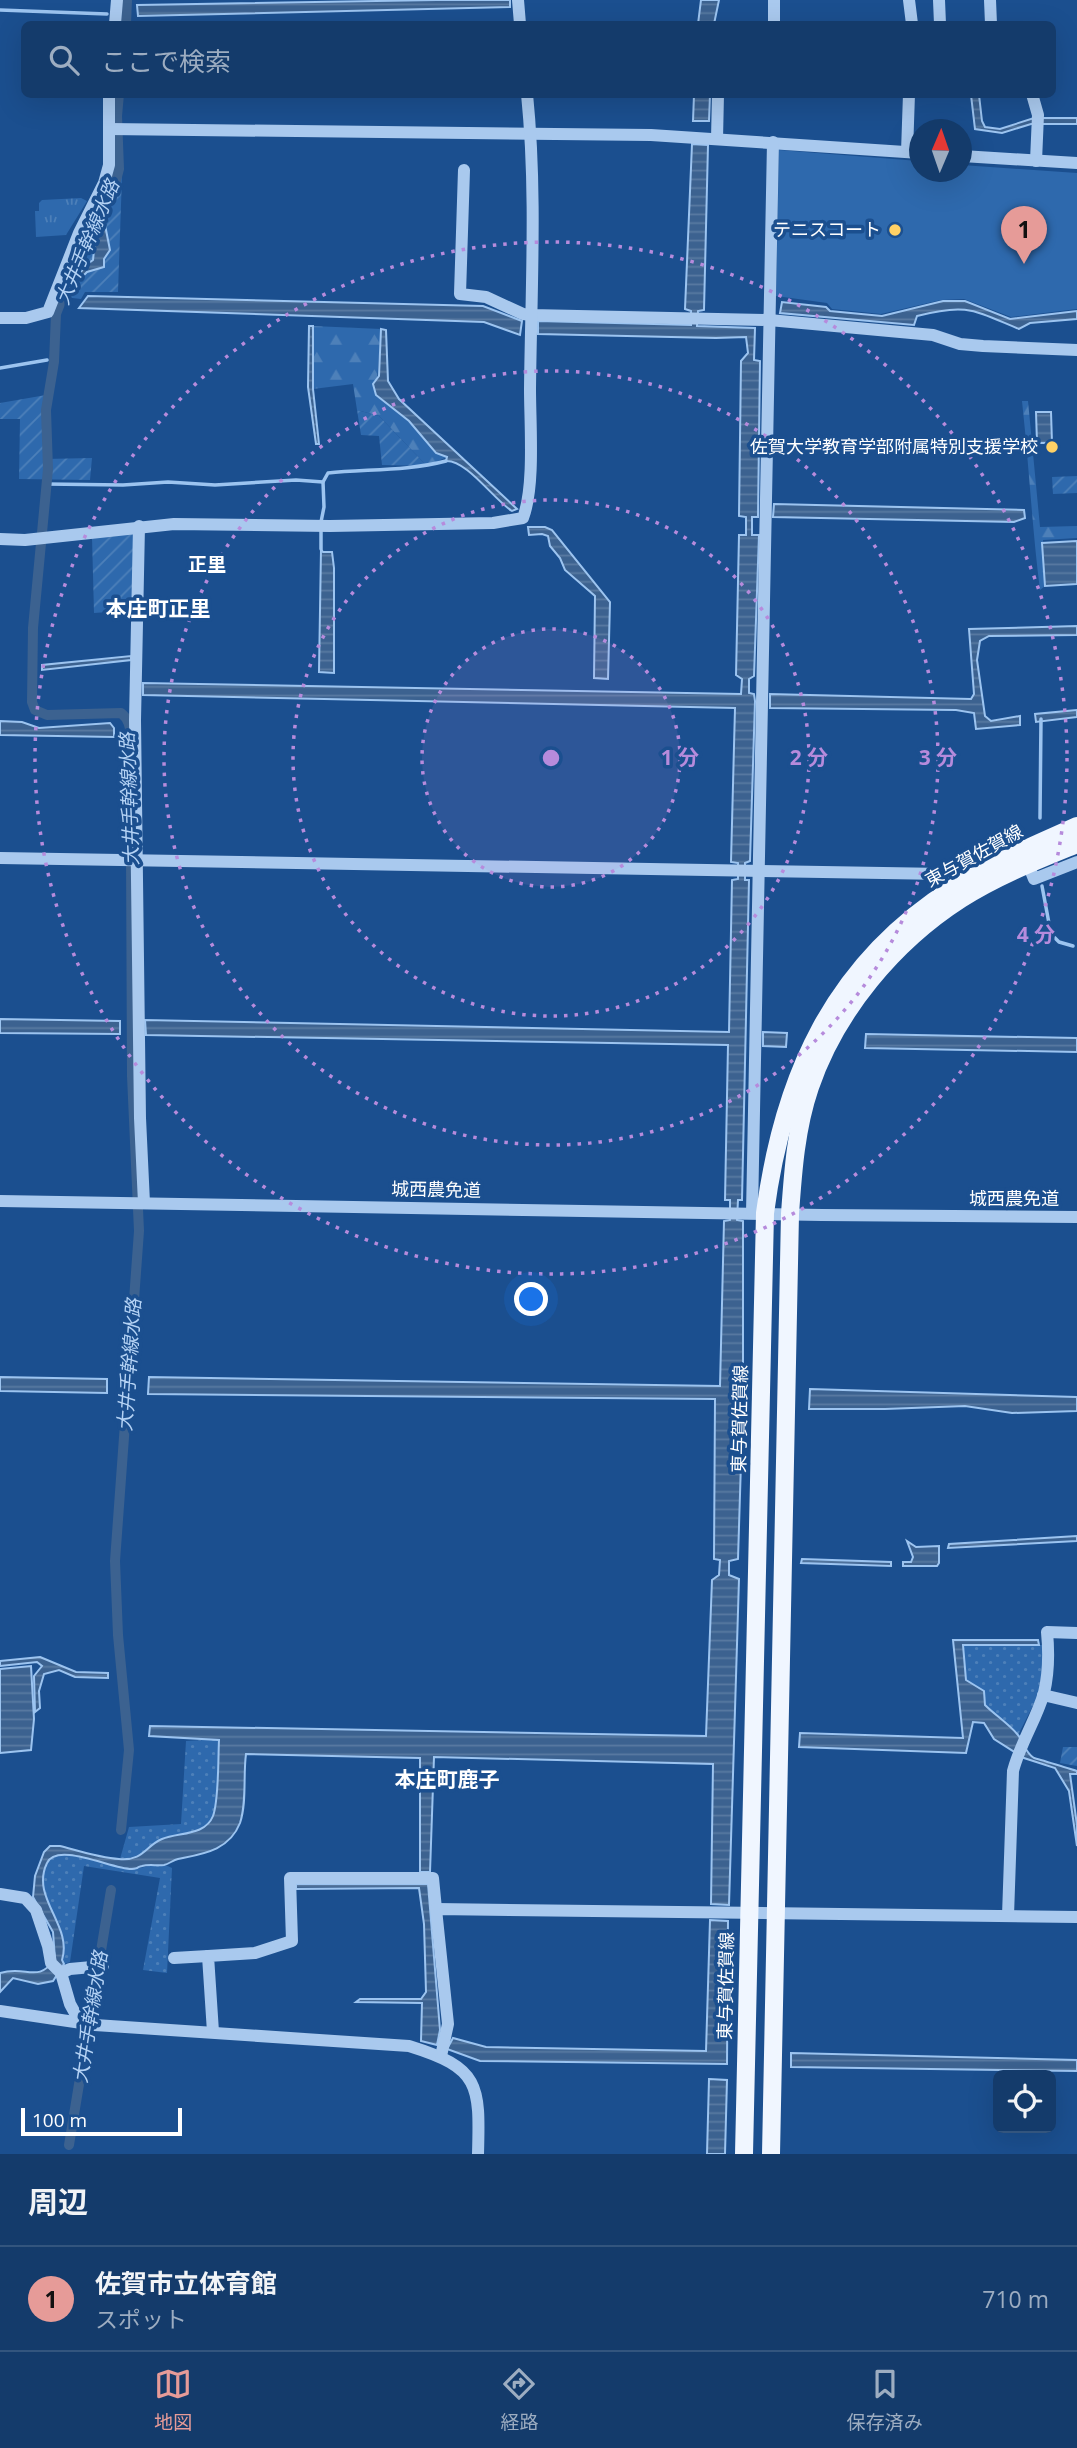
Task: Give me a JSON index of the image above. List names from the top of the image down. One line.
{"streets":{"main road":["東与賀佐賀線"],"street":["城西農免道"]},"crossings":[["東与賀佐賀線","城西農免道"]],"districts":["正里","本庄町正里","本庄町鹿子"],"water":["大井手幹線水路"],"places":["テニスコート","佐賀大学教育学部附属特別支援学校"],"scale_bar":"100 m","north":"top","page":{"search":"ここで検索","pins":"1","scale":"100 m","heading":"周辺","list":[{"mark":"1","name":"佐賀市立体育館","note":"スポット","value":"710 m"}],"nav":["地図","経路","保存済み"]},"rings":["1 分","2 分","3 分","4 分"]}
